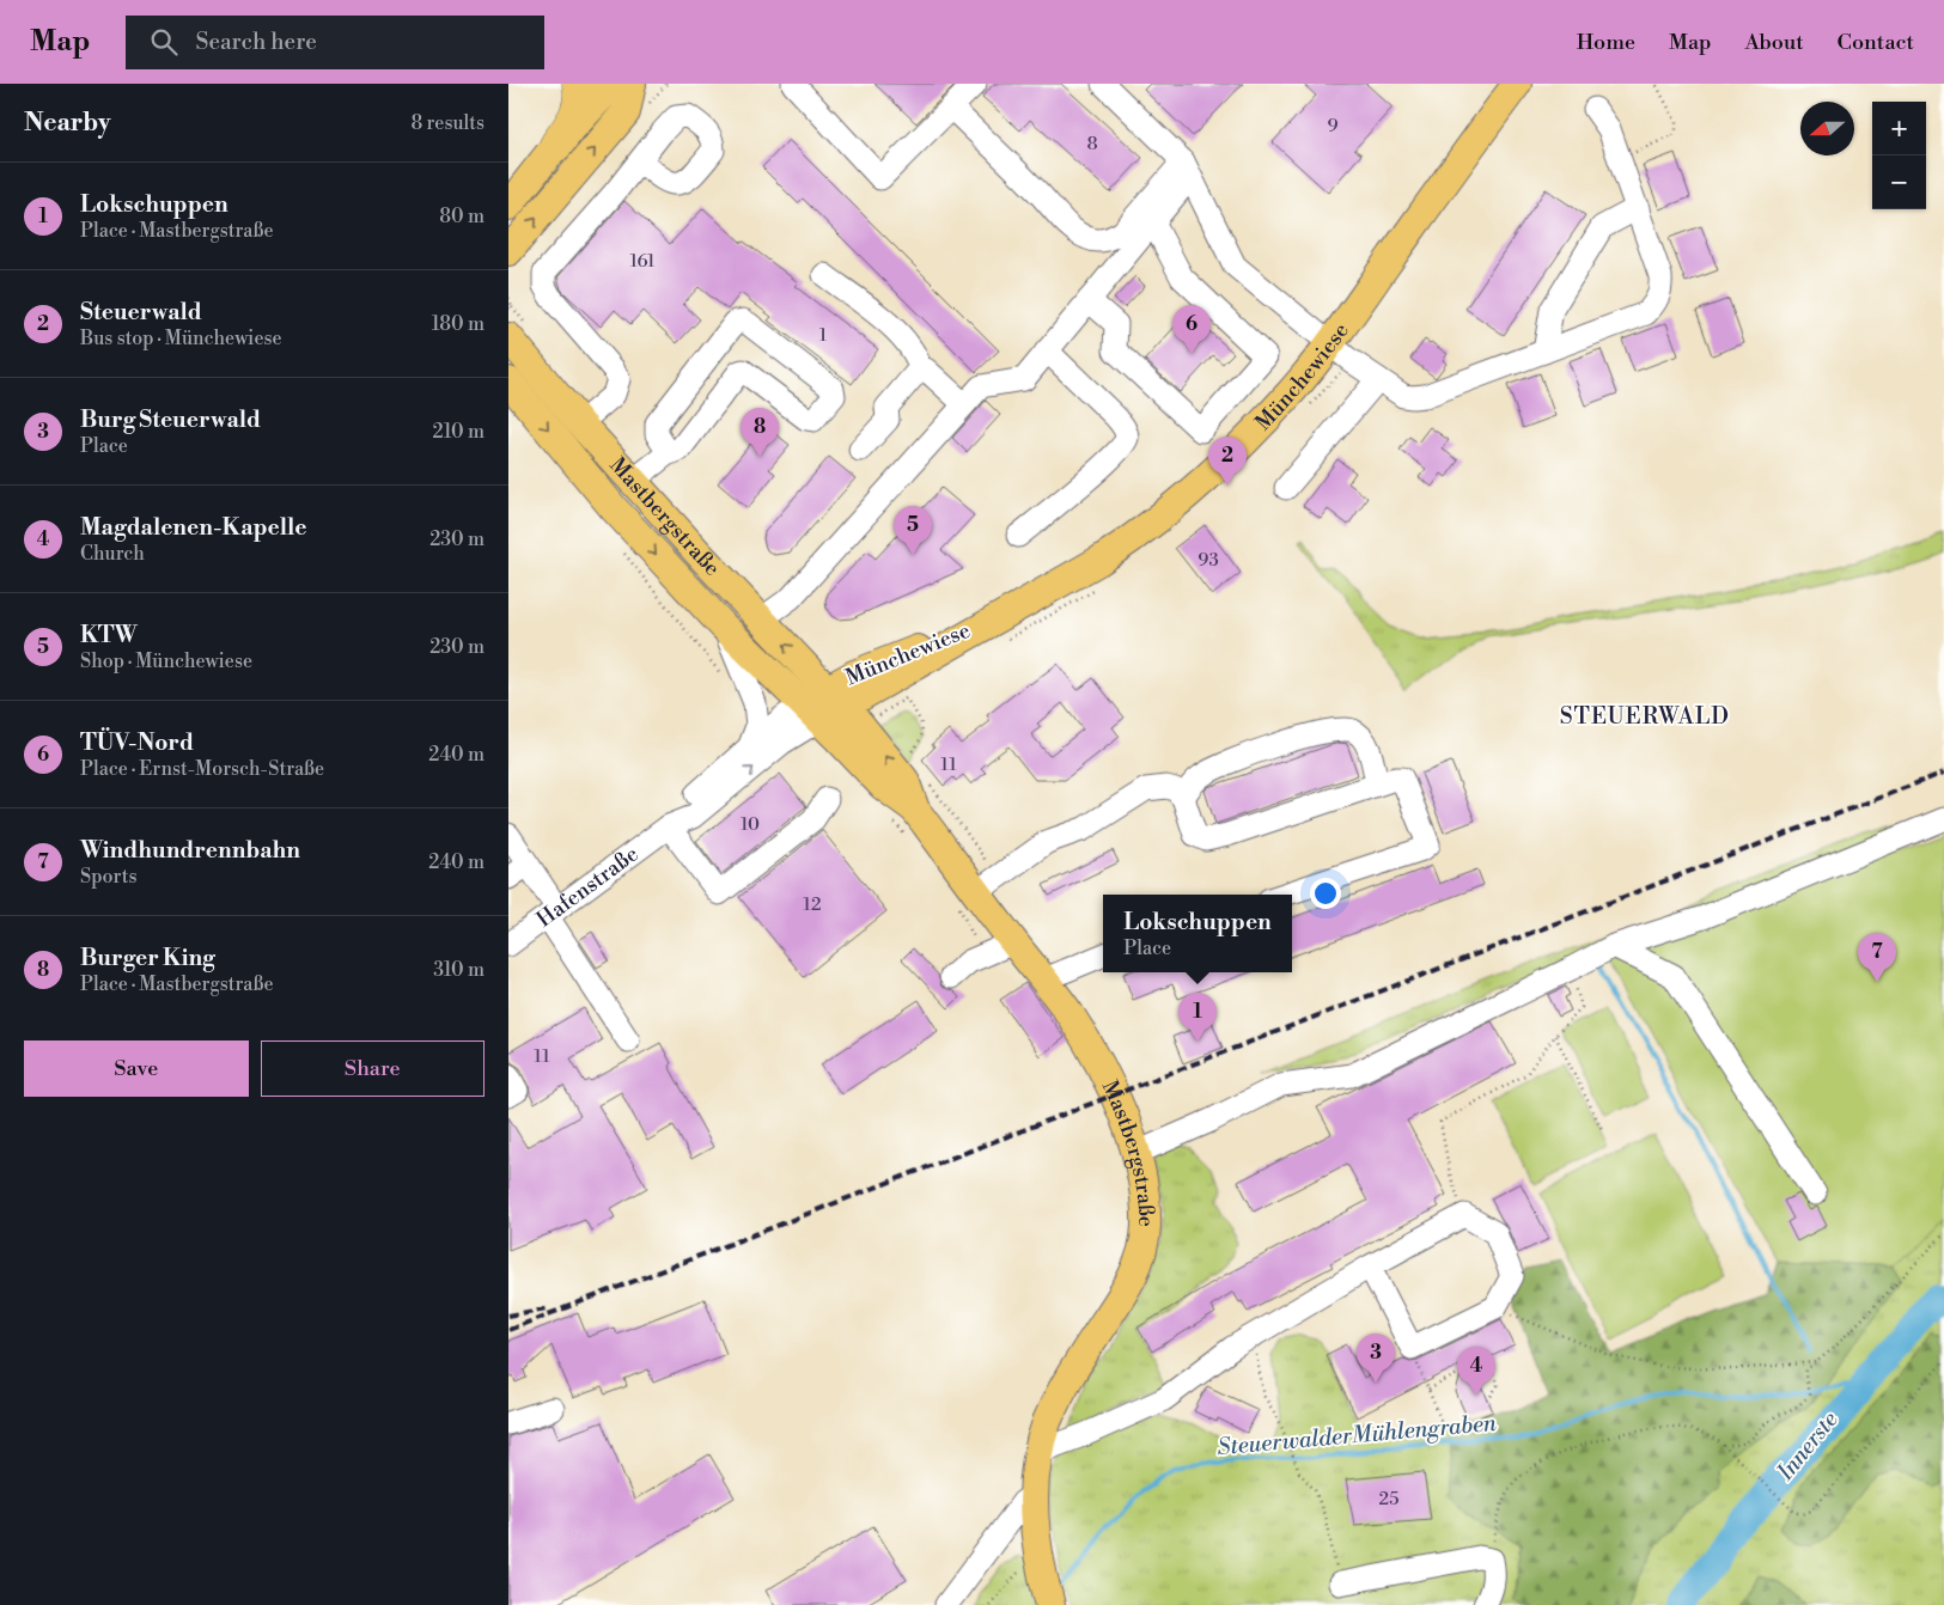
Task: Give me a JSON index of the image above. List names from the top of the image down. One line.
{"streets":{"main road":["Münchewiese","Mastbergstraße"],"street":["Hafenstraße"]},"crossings":[["Münchewiese","Mastbergstraße"],["Mastbergstraße","Hafenstraße"]],"districts":["STEUERWALD"],"water":["SteuerwalderMühlengraben","Innerste"],"house_numbers":["9","8","161","1","93","11","10","12","11","25"],"north":"left","page":{"header":"Map","search":"Search here","nav":["Home","Map","About","Contact"],"heading":["Nearby","8 results"],"map_buttons":["+","−"],"list":[{"mark":"1","name":"Lokschuppen","note":"Place · Mastbergstraße","value":"80 m"},{"mark":"2","name":"Steuerwald","note":"Bus stop · Münchewiese","value":"180 m"},{"mark":"3","name":"Burg Steuerwald","note":"Place","value":"210 m"},{"mark":"4","name":"Magdalenen-Kapelle","note":"Church","value":"230 m"},{"mark":"5","name":"KTW","note":"Shop · Münchewiese","value":"230 m"},{"mark":"6","name":"TÜV-Nord","note":"Place · Ernst-Morsch-Straße","value":"240 m"},{"mark":"7","name":"Windhundrennbahn","note":"Sports","value":"240 m"},{"mark":"8","name":"Burger King","note":"Place · Mastbergstraße","value":"310 m"}],"pins":["6","8","2","5","7","1","3","4"],"popup":["Lokschuppen","Place"],"buttons":["Save","Share"]}}
